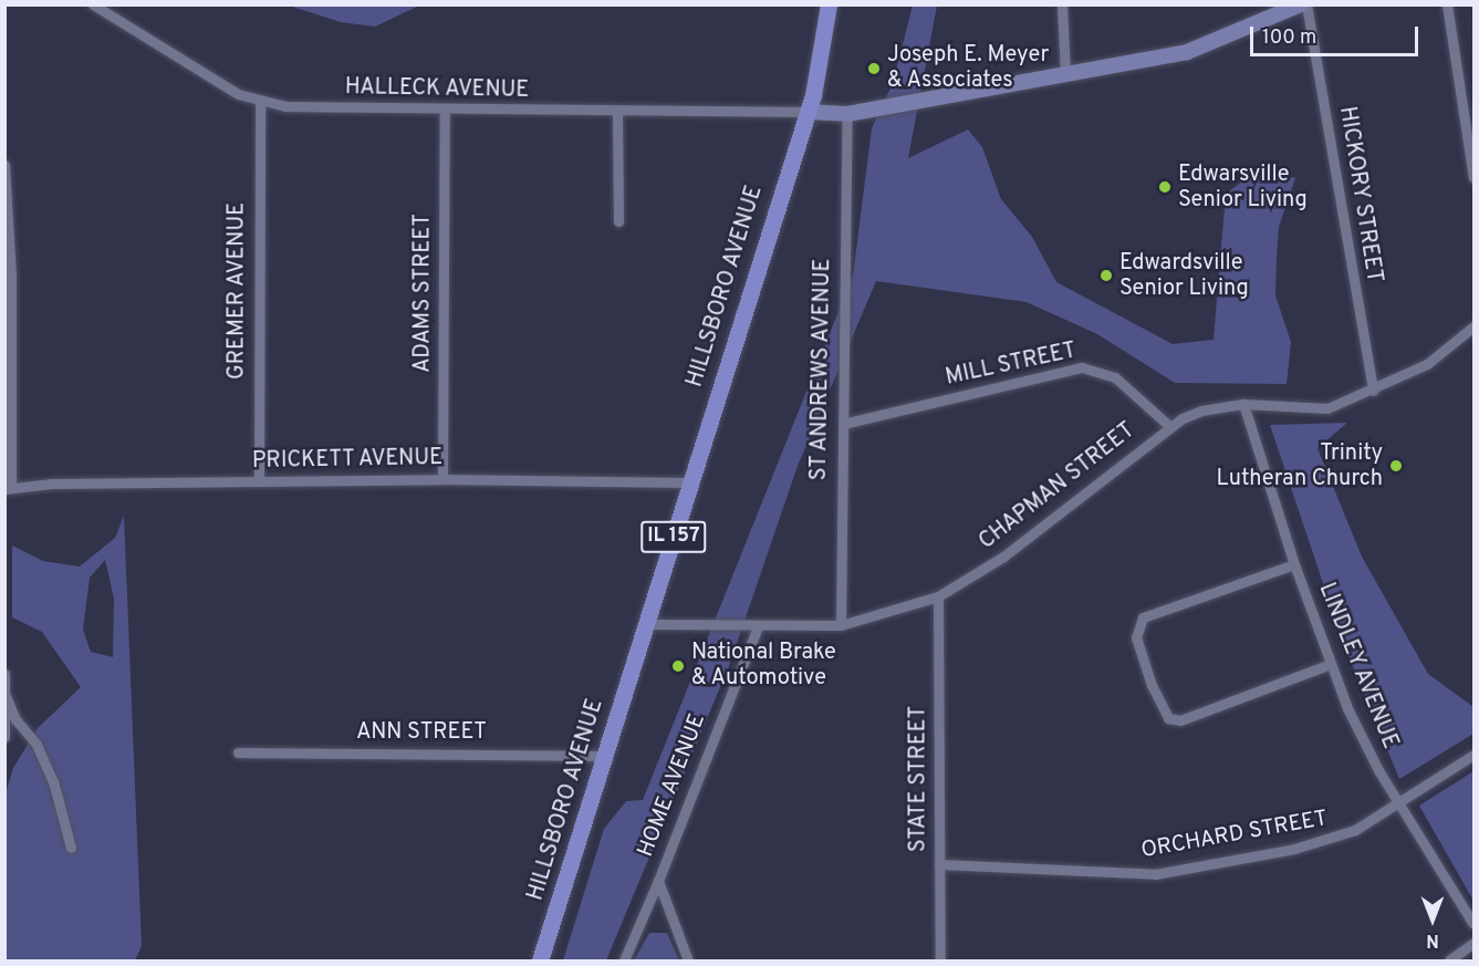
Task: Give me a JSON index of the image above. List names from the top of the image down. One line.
{"streets":{"main road":["HILLSBORO AVENUE","IL 157"],"street":["HALLECK AVENUE","HICKORY STREET","GREMER AVENUE","ADAMS STREET","MILL STREET","ST ANDREWS AVENUE","PRICKETT AVENUE","CHAPMAN STREET","LINDLEY AVENUE","ANN STREET","STATE STREET","HOME AVENUE","ORCHARD STREET"]},"crossings":[["HALLECK AVENUE","HILLSBORO AVENUE"],["HALLECK AVENUE","GREMER AVENUE"],["HALLECK AVENUE","ADAMS STREET"],["HALLECK AVENUE","IL 157"],["HICKORY STREET","CHAPMAN STREET"],["HILLSBORO AVENUE","PRICKETT AVENUE"],["HILLSBORO AVENUE","CHAPMAN STREET"],["HILLSBORO AVENUE","IL 157"],["HILLSBORO AVENUE","ANN STREET"],["GREMER AVENUE","PRICKETT AVENUE"],["ADAMS STREET","PRICKETT AVENUE"],["MILL STREET","ST ANDREWS AVENUE"],["MILL STREET","CHAPMAN STREET"],["ST ANDREWS AVENUE","CHAPMAN STREET"],["CHAPMAN STREET","LINDLEY AVENUE"],["CHAPMAN STREET","STATE STREET"],["CHAPMAN STREET","HOME AVENUE"],["LINDLEY AVENUE","ORCHARD STREET"],["STATE STREET","ORCHARD STREET"]],"places":["Joseph E. Meyer & Associates","Edwarsville Senior Living","Edwardsville Senior Living","Trinity Lutheran Church","National Brake & Automotive"],"scale_bar":"100 m","north":"bottom"}
